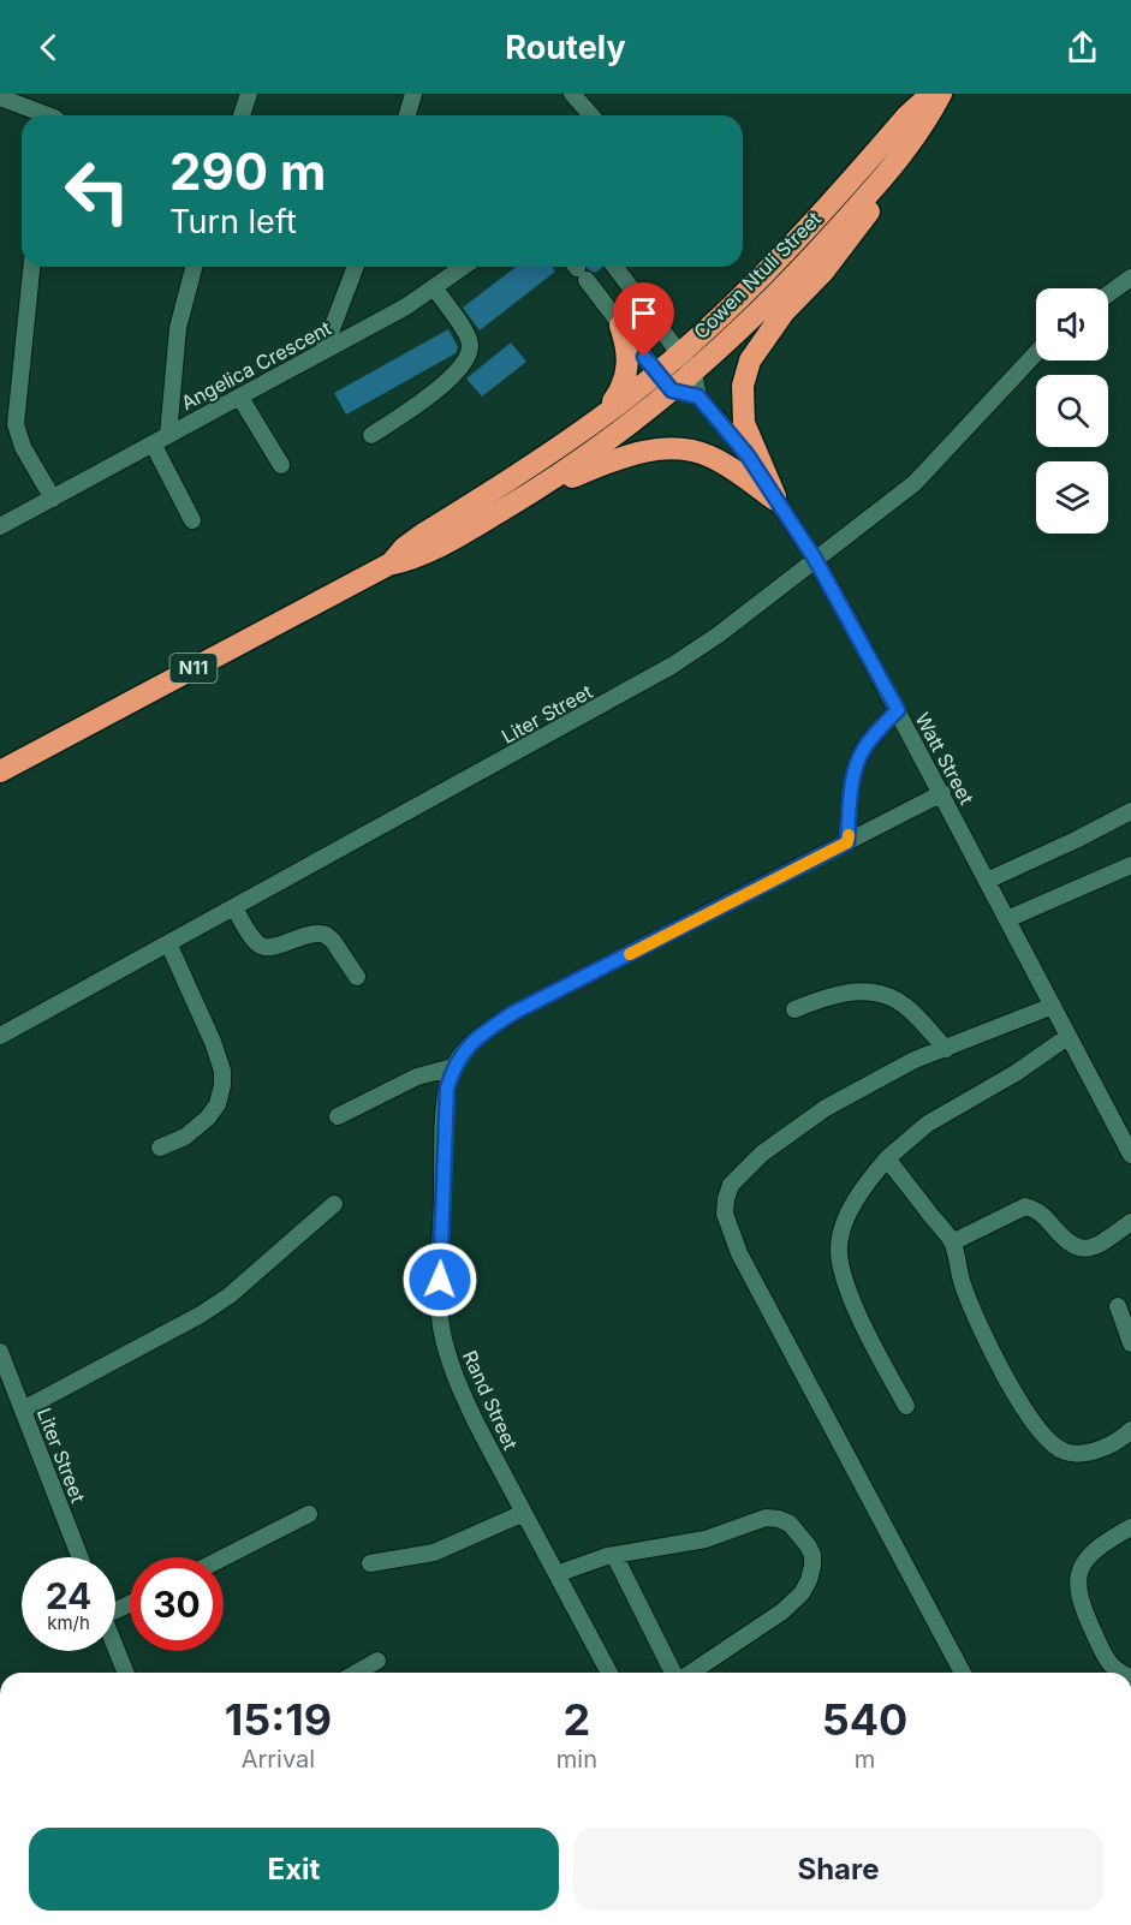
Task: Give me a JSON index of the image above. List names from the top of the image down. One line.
{"streets":{"highway":["Cowen Ntuli Street","N11"],"street":["Angelica Crescent","Liter Street","Watt Street","Rand Street"]},"crossings":[["Cowen Ntuli Street","Watt Street"],["Liter Street","Watt Street"],["Watt Street","Rand Street"]],"page":{"header":"Routely","turn":["290 m","Turn left"],"speed":"24 km/h","limit":"30","eta":["15:19","Arrival","2","min","540","m"],"buttons":["Exit","Share"]}}
